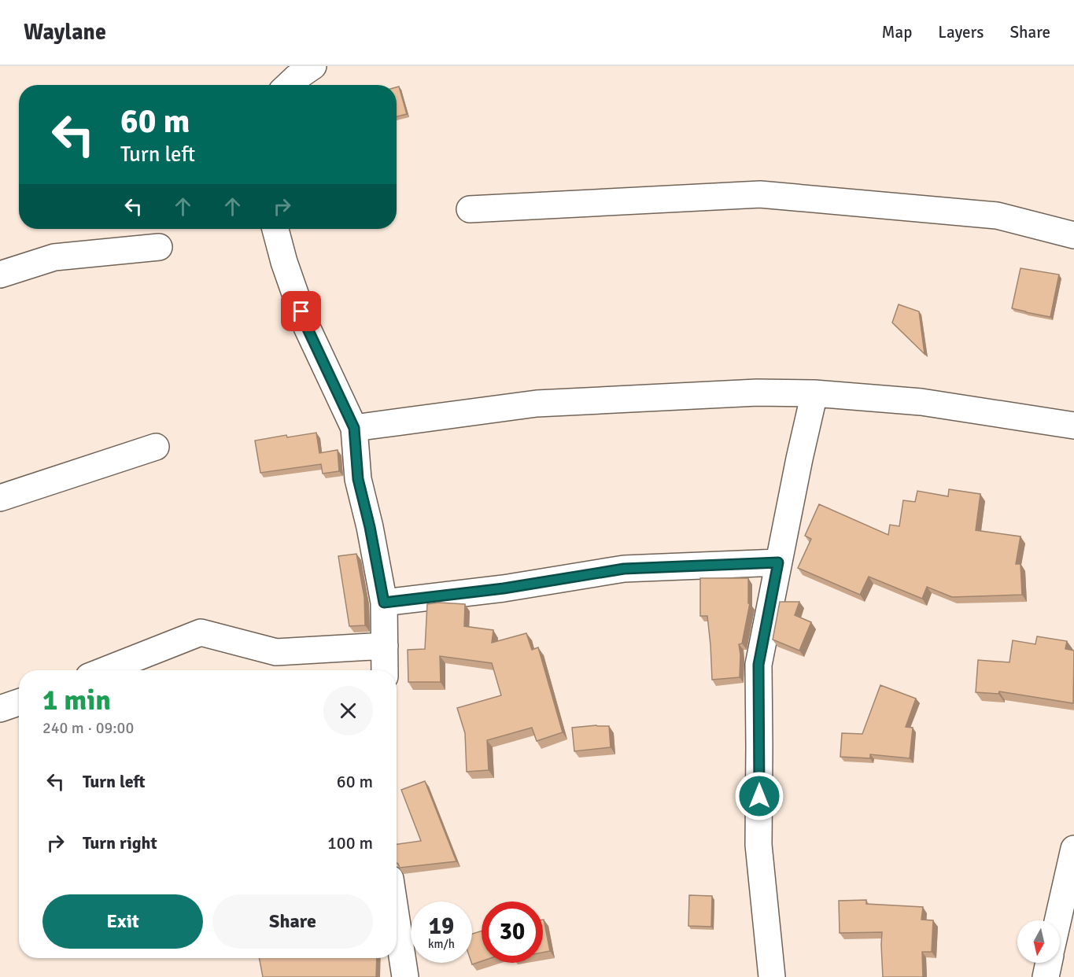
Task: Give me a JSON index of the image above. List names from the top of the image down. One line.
{"north":"bottom","page":{"header":"Waylane","nav":["Map","Layers","Share"],"turn":["60 m","Turn left"],"heading":["1 min","240 m · 09:00"],"list":[{"name":"Turn left","value":"60 m"},{"name":"Turn right","value":"100 m"}],"buttons":["Exit","Share"],"speed":"19 km/h","limit":"30"}}
